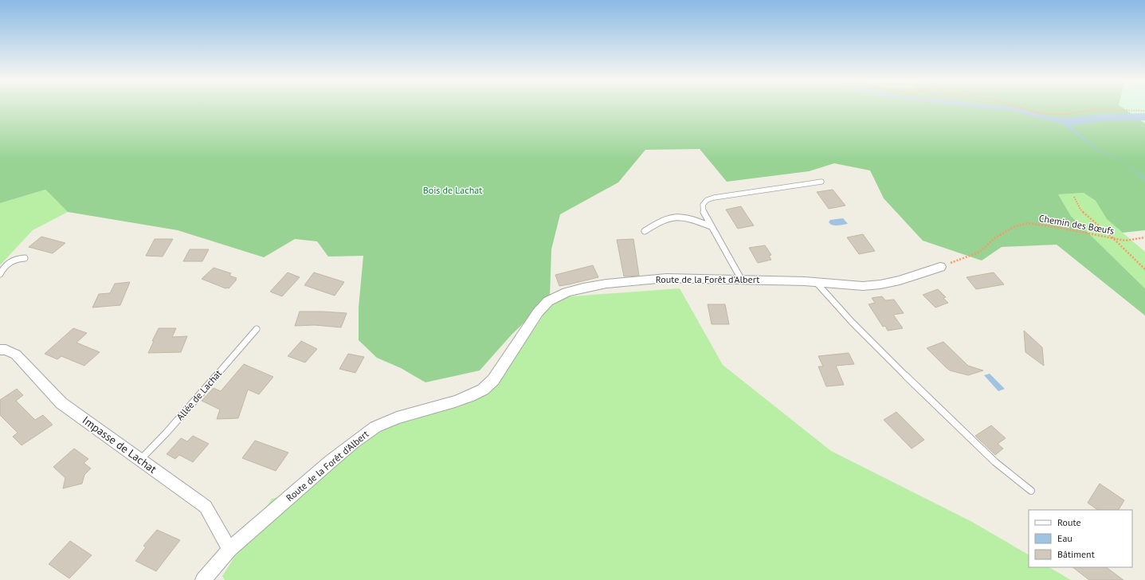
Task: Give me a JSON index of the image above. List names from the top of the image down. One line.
{"streets":{"street":["Route de la Forêt d'Albert","Impasse de Lachat"],"lane":["Allée de Lachat"],"path":["Chemin des Bœufs"]},"crossings":[["Chemin des Bœufs","Route de la Forêt d'Albert"],["Route de la Forêt d'Albert","Impasse de Lachat"],["Allée de Lachat","Impasse de Lachat"]],"parks":["Bois de Lachat"],"legend":["Route","Eau","Bâtiment"]}
